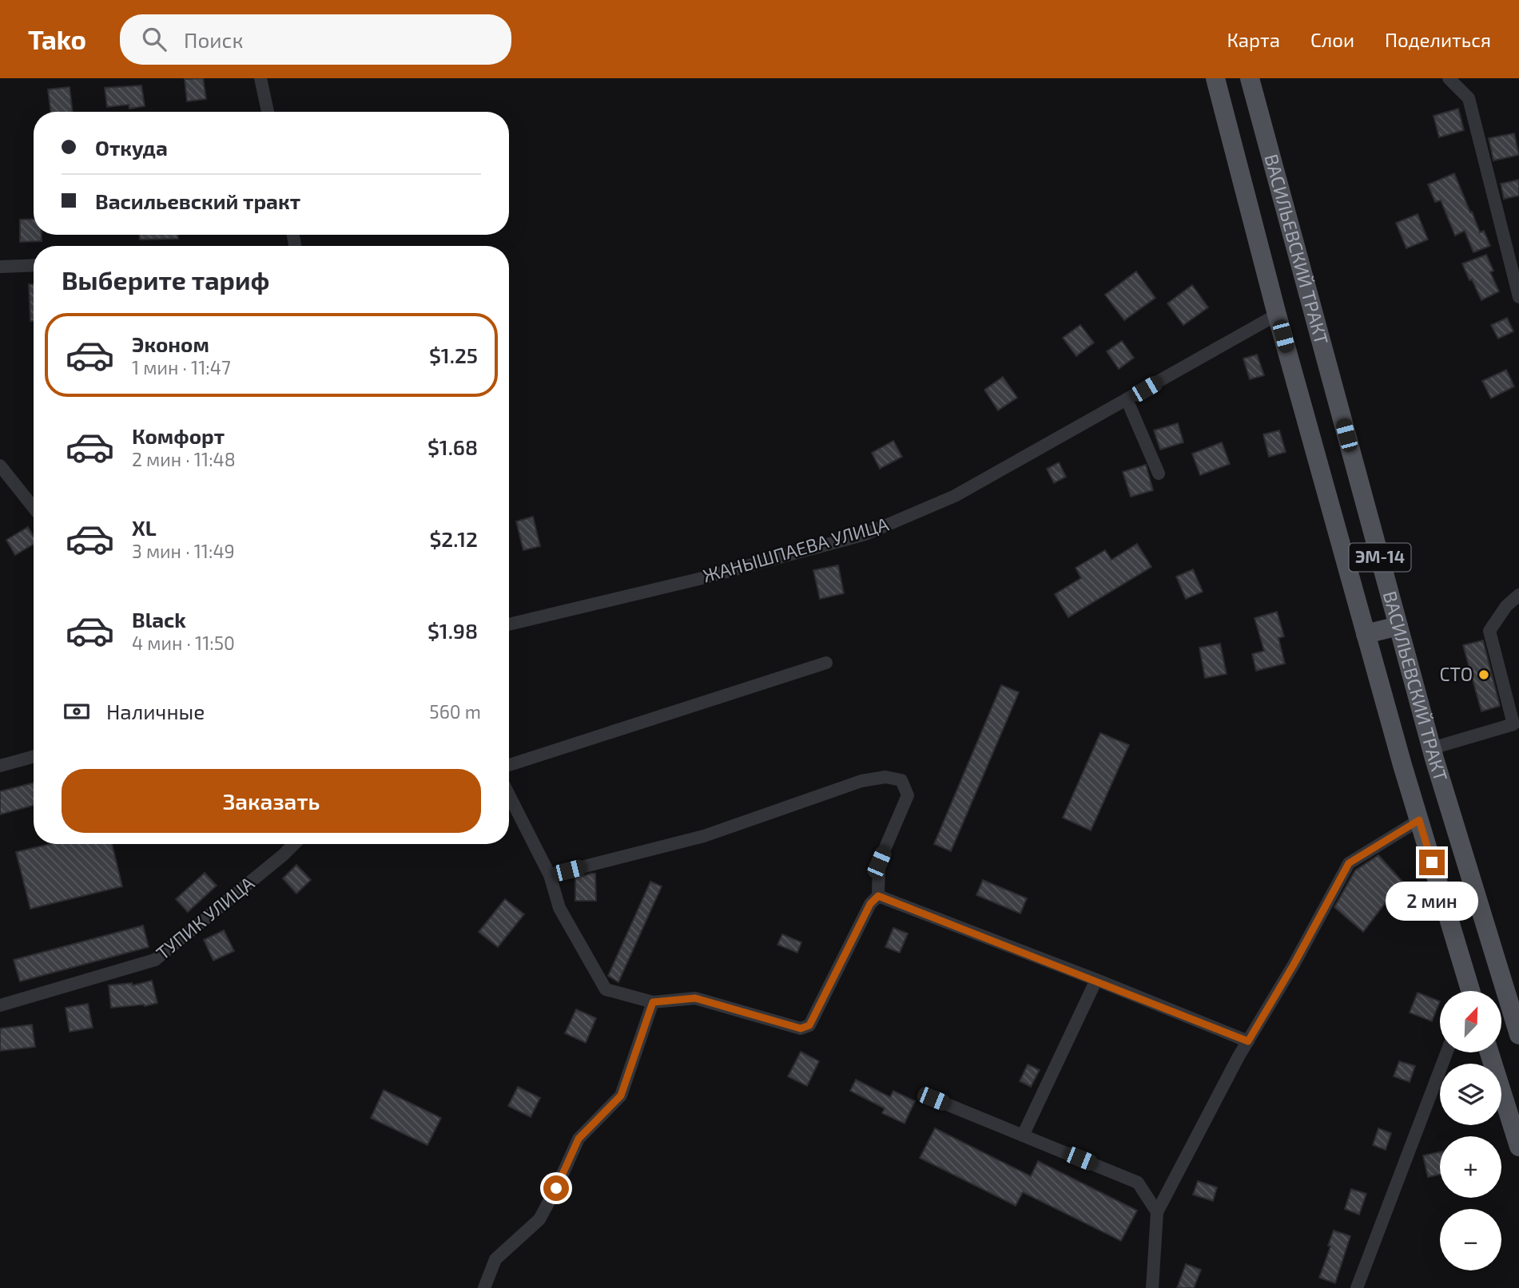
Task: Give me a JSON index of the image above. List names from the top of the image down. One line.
{"streets":{"main road":["ВАСИЛЬЕВСКИЙ ТРАКТ","ЭМ-14"],"street":["ЖАНЫШПАЕВА УЛИЦА","ТУПИК УЛИЦА"]},"crossings":[["ВАСИЛЬЕВСКИЙ ТРАКТ","ЖАНЫШПАЕВА УЛИЦА"]],"places":["СТО"],"north":"top right","page":{"header":"Tako","search":"Поиск","nav":["Карта","Слои","Поделиться"],"banner":["Откуда","Васильевский тракт"],"heading":"Выберите тариф","list":[{"name":"Эконом","note":"1 мин · 11:47","value":"$1.25"},{"name":"Комфорт","note":"2 мин · 11:48","value":"$1.68"},{"name":"XL","note":"3 мин · 11:49","value":"$2.12"},{"name":"Black","note":"4 мин · 11:50","value":"$1.98"}],"pay":["Наличные","560 m"],"buttons":"Заказать","bubble":"2 мин","map_buttons":["+","−"]}}
